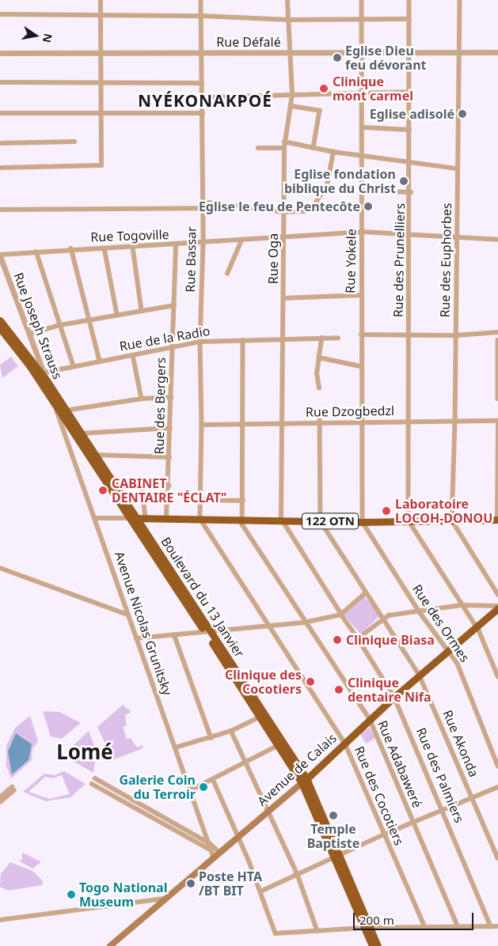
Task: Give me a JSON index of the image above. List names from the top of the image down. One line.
{"streets":{"highway":["122 OTN","Boulevard du 13 Janvier","Avenue de Calais"],"street":["Rue Défalé","Rue Togoville","Rue Oga","Rue Bassar","Rue des Prunelliers","Rue des Euphorbes","Rue Yokele","Rue Joseph Strauss","Rue de la Radio","Rue des Bergers","Rue Dzogbedzl","Avenue Nicolas Grunitsky","Rue des Ormes","Rue Akonda","Rue Adabaweré","Rue des Palmiers","Rue des Cocotiers"]},"crossings":[["Rue Défalé","Rue Oga"],["Rue Défalé","Rue Bassar"],["Rue Défalé","Rue des Prunelliers"],["Rue Défalé","Rue des Euphorbes"],["Rue Défalé","Rue Yokele"],["Rue Togoville","Rue Oga"],["Rue Togoville","Rue Bassar"],["Rue Togoville","Rue des Prunelliers"],["Rue Togoville","Rue des Euphorbes"],["Rue Togoville","Rue Yokele"],["Rue Togoville","Rue Joseph Strauss"],["Rue Togoville","Rue des Bergers"],["Rue Oga","Rue de la Radio"],["Rue Oga","Rue Dzogbedzl"],["Rue Oga","122 OTN"],["Rue Oga","Rue des Palmiers"],["Rue Bassar","Rue de la Radio"],["Rue Bassar","Rue Dzogbedzl"],["Rue Bassar","122 OTN"],["Rue Bassar","Rue des Cocotiers"],["Rue des Prunelliers","Rue Dzogbedzl"],["Rue des Prunelliers","122 OTN"],["Rue des Euphorbes","Rue Dzogbedzl"],["Rue des Euphorbes","122 OTN"],["Rue Yokele","Rue Dzogbedzl"],["Rue Yokele","122 OTN"],["Rue Yokele","Rue des Ormes"],["Rue Joseph Strauss","Rue de la Radio"],["Rue Joseph Strauss","Boulevard du 13 Janvier"],["Rue Joseph Strauss","Avenue Nicolas Grunitsky"],["Rue de la Radio","Rue des Bergers"],["Rue des Bergers","122 OTN"],["122 OTN","Boulevard du 13 Janvier"],["122 OTN","Avenue Nicolas Grunitsky"],["122 OTN","Rue des Ormes"],["122 OTN","Rue Akonda"],["122 OTN","Rue Adabaweré"],["122 OTN","Rue des Palmiers"],["122 OTN","Rue des Cocotiers"],["Boulevard du 13 Janvier","Avenue Nicolas Grunitsky"],["Boulevard du 13 Janvier","Avenue de Calais"],["Avenue Nicolas Grunitsky","Avenue de Calais"],["Rue des Ormes","Avenue de Calais"],["Rue Akonda","Avenue de Calais"],["Rue Adabaweré","Avenue de Calais"],["Avenue de Calais","Rue des Palmiers"],["Avenue de Calais","Rue des Cocotiers"]],"districts":["NYÉKONAKPOÉ","Lomé"],"places":["Eglise Dieu feu dévorant","Clinique mont carmel","Eglise adisolé","Eglise fondation biblique du Christ","Eglise le feu de Pentecôte","CABINET DENTAIRE \"ÉCLAT\"","Laboratoire LOCOH-DONOU","Clinique Biasa","Clinique des Cocotiers","Clinique dentaire Nifa","Galerie Coin du Terroir","Temple Baptiste","Poste HTA /BT BIT","Togo National Museum"],"scale_bar":"200 m","north":"right"}
